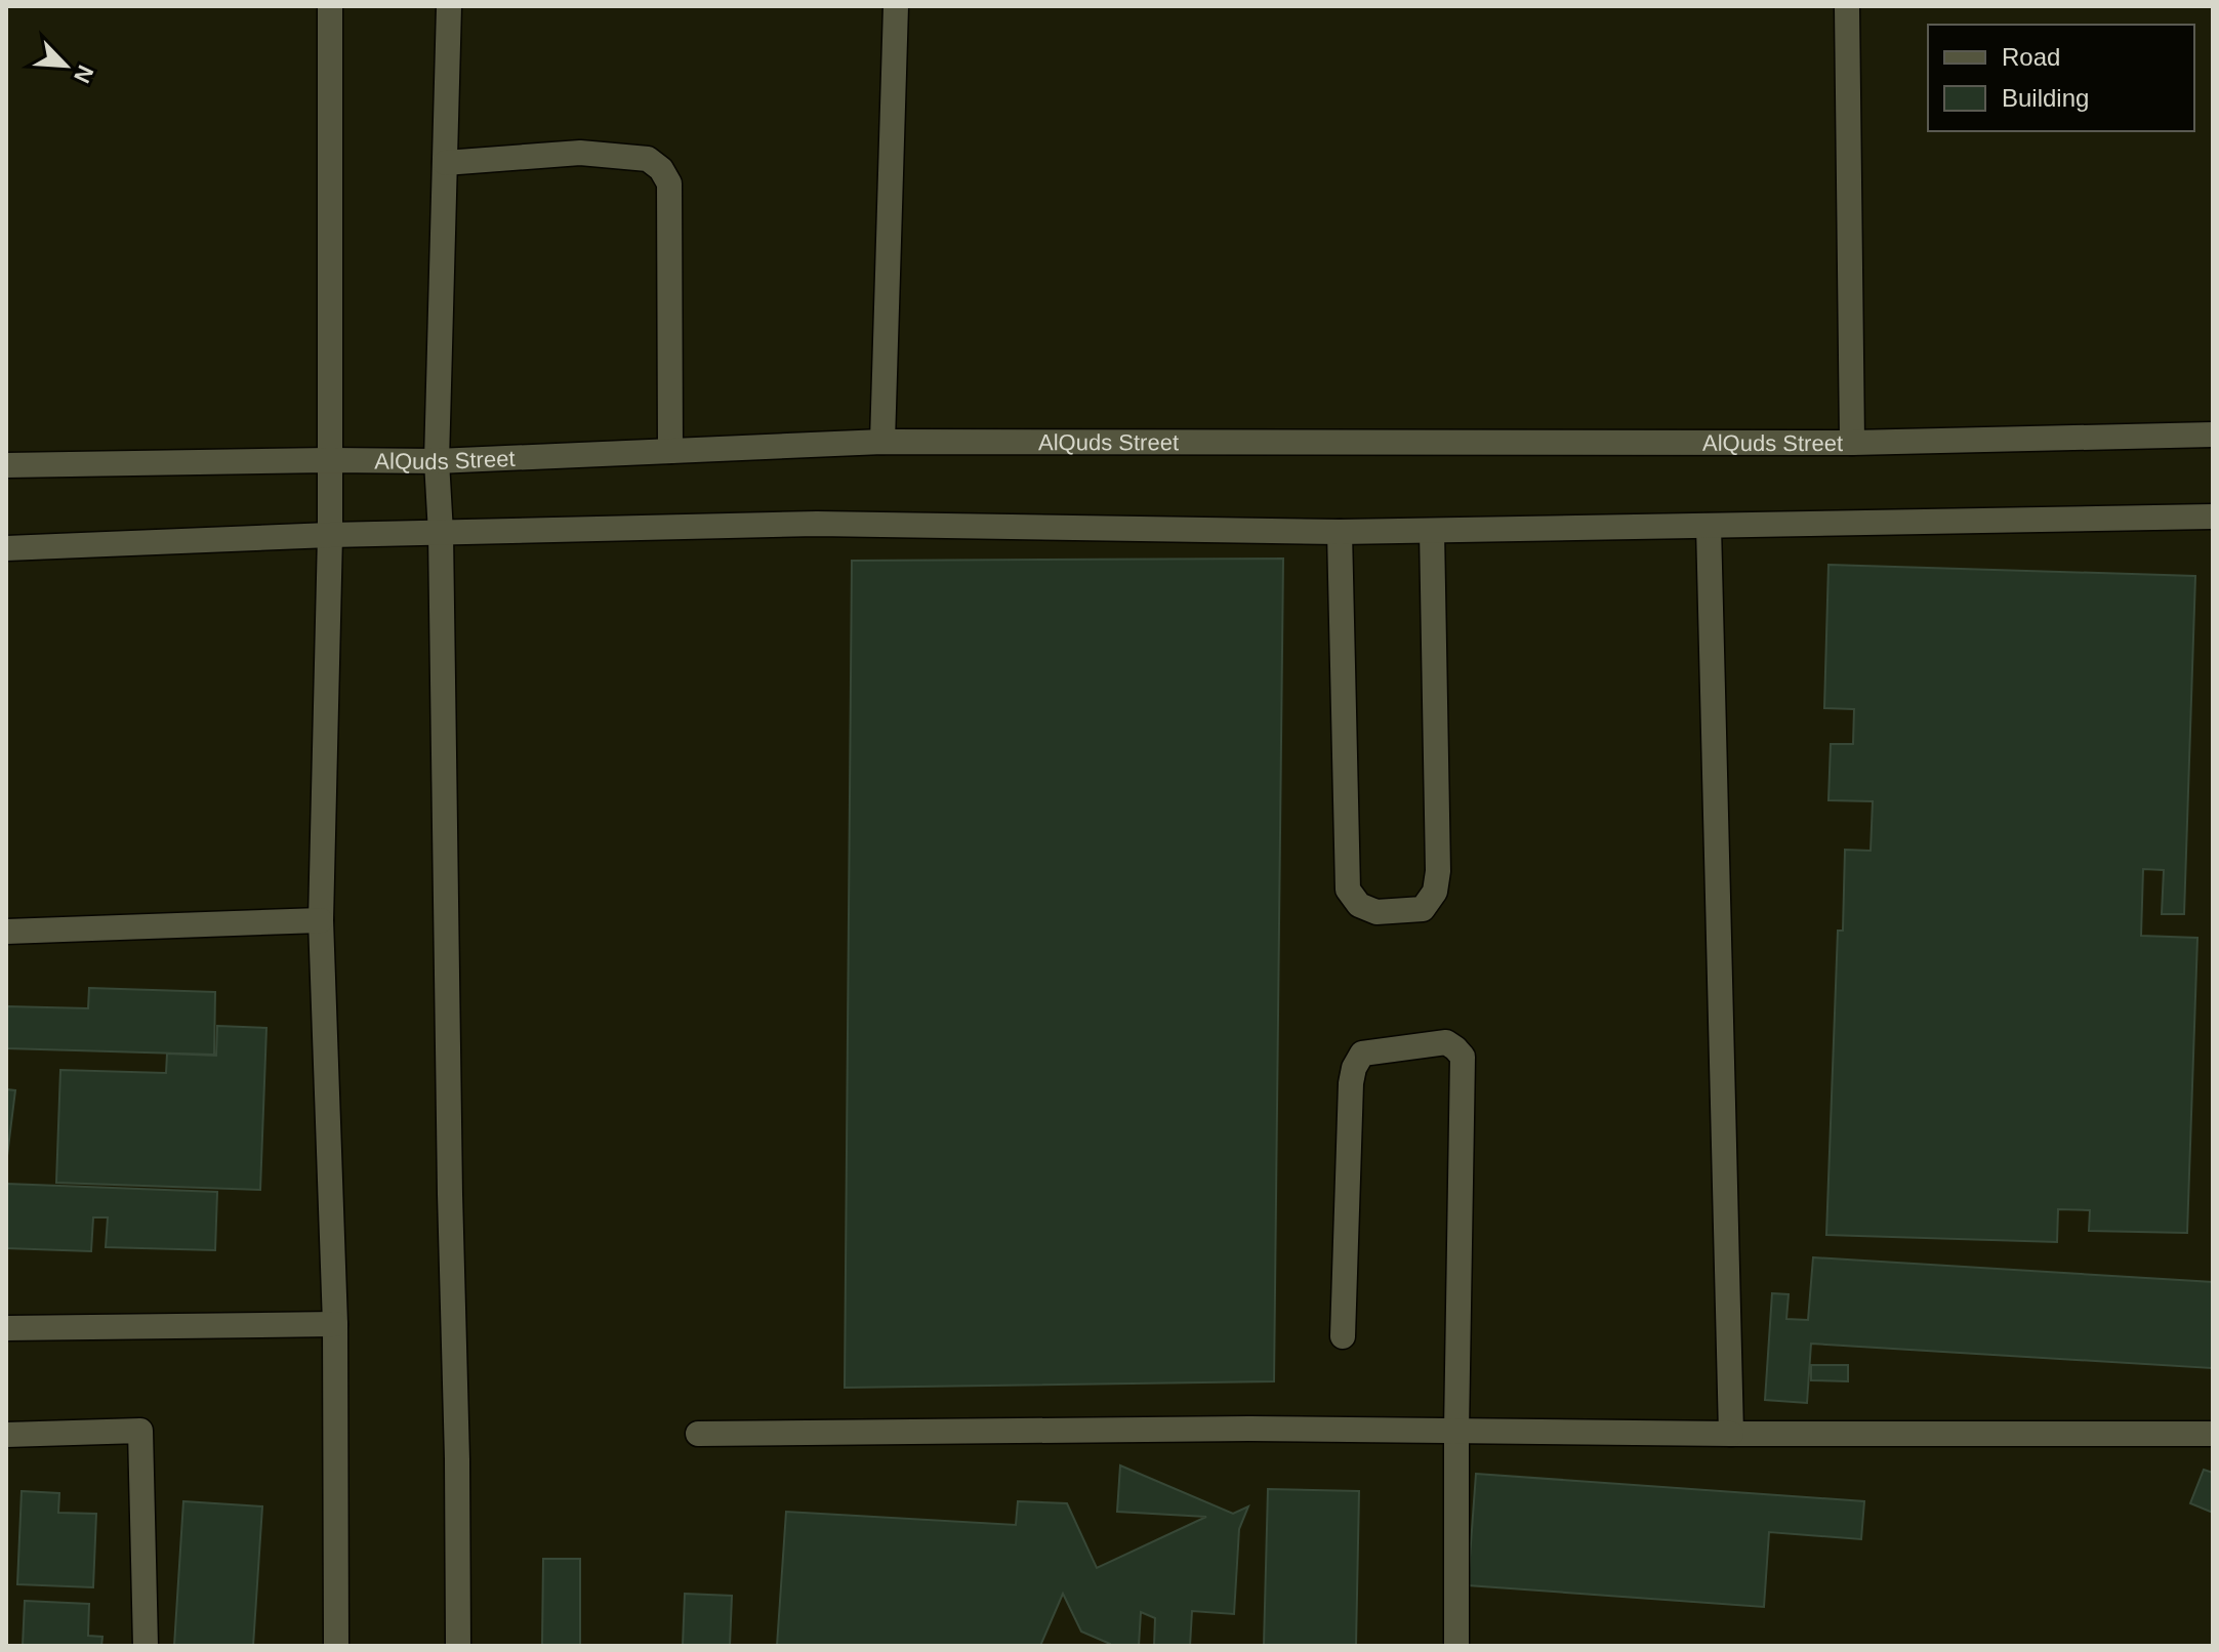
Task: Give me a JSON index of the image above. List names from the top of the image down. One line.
{"streets":{"street":["AlQuds Street"]},"legend":["Road","Building"],"north":"bottom right"}
